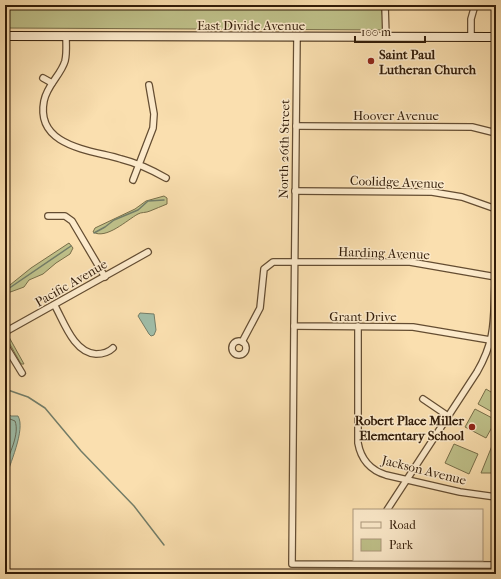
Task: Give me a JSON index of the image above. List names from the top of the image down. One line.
{"streets":{"street":["East Divide Avenue","Hoover Avenue","North 26th Street","Coolidge Avenue","Harding Avenue","Pacific Avenue","Grant Drive","Jackson Avenue"]},"crossings":[["East Divide Avenue","North 26th Street"],["Hoover Avenue","North 26th Street"],["North 26th Street","Coolidge Avenue"],["North 26th Street","Harding Avenue"],["Grant Drive","Jackson Avenue"]],"places":["Saint Paul Lutheran Church","Robert Place Miller Elementary School"],"legend":["Road","Park"],"scale_bar":"100 m"}
